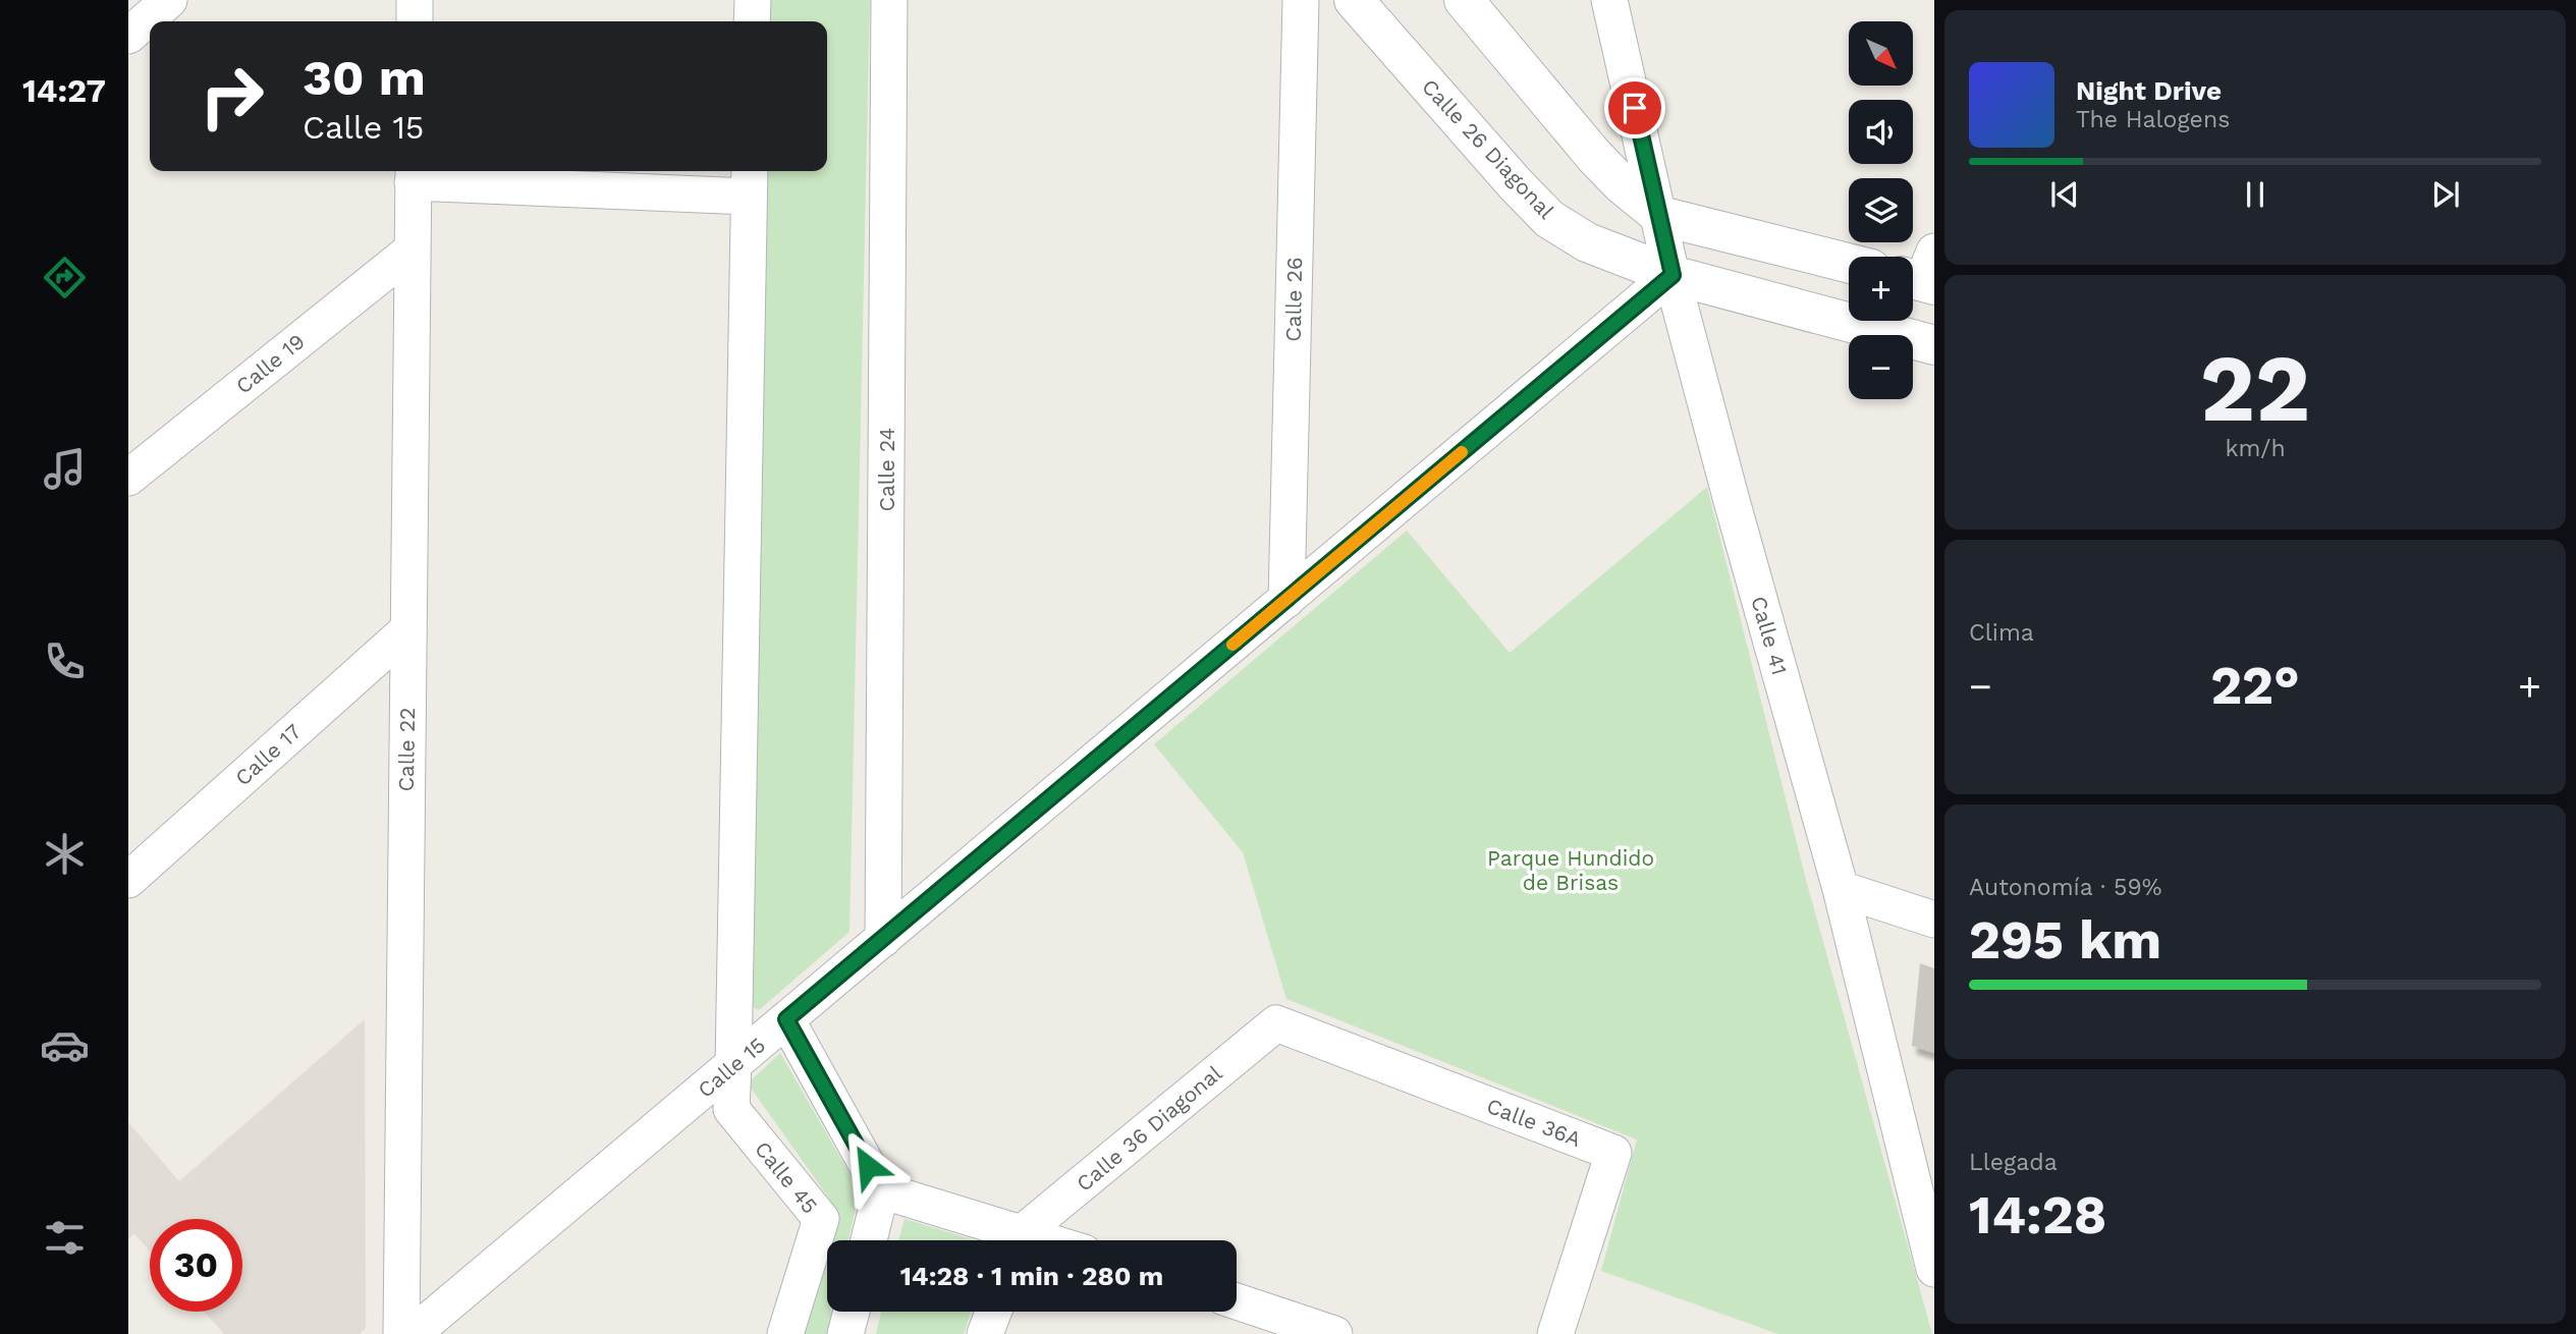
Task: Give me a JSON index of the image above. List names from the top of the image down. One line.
{"streets":{"street":["Calle 26 Diagonal","Calle 26","Calle 19","Calle 24","Calle 41","Calle 22","Calle 17","Calle 15","Calle 36A","Calle 36 Diagonal","Calle 45"]},"crossings":[["Calle 26 Diagonal","Calle 41"],["Calle 26 Diagonal","Calle 15"],["Calle 26","Calle 15"],["Calle 19","Calle 22"],["Calle 24","Calle 15"],["Calle 41","Calle 15"],["Calle 22","Calle 17"],["Calle 15","Calle 45"],["Calle 36A","Calle 36 Diagonal"]],"parks":["Parque Hundido de Brisas"],"north":"bottom right","page":{"tabs":"14:27","map_buttons":["+","−"],"turn":["30 m","Calle 15"],"song":["Night Drive","The Halogens"],"tile":[["22","km/h"],"Clima",["Autonomía · 59%","295 km"],["Llegada","14:28"]],"heat":["−","22°","+"],"limit":"30","trip":"14:28 · 1 min · 280 m"}}
